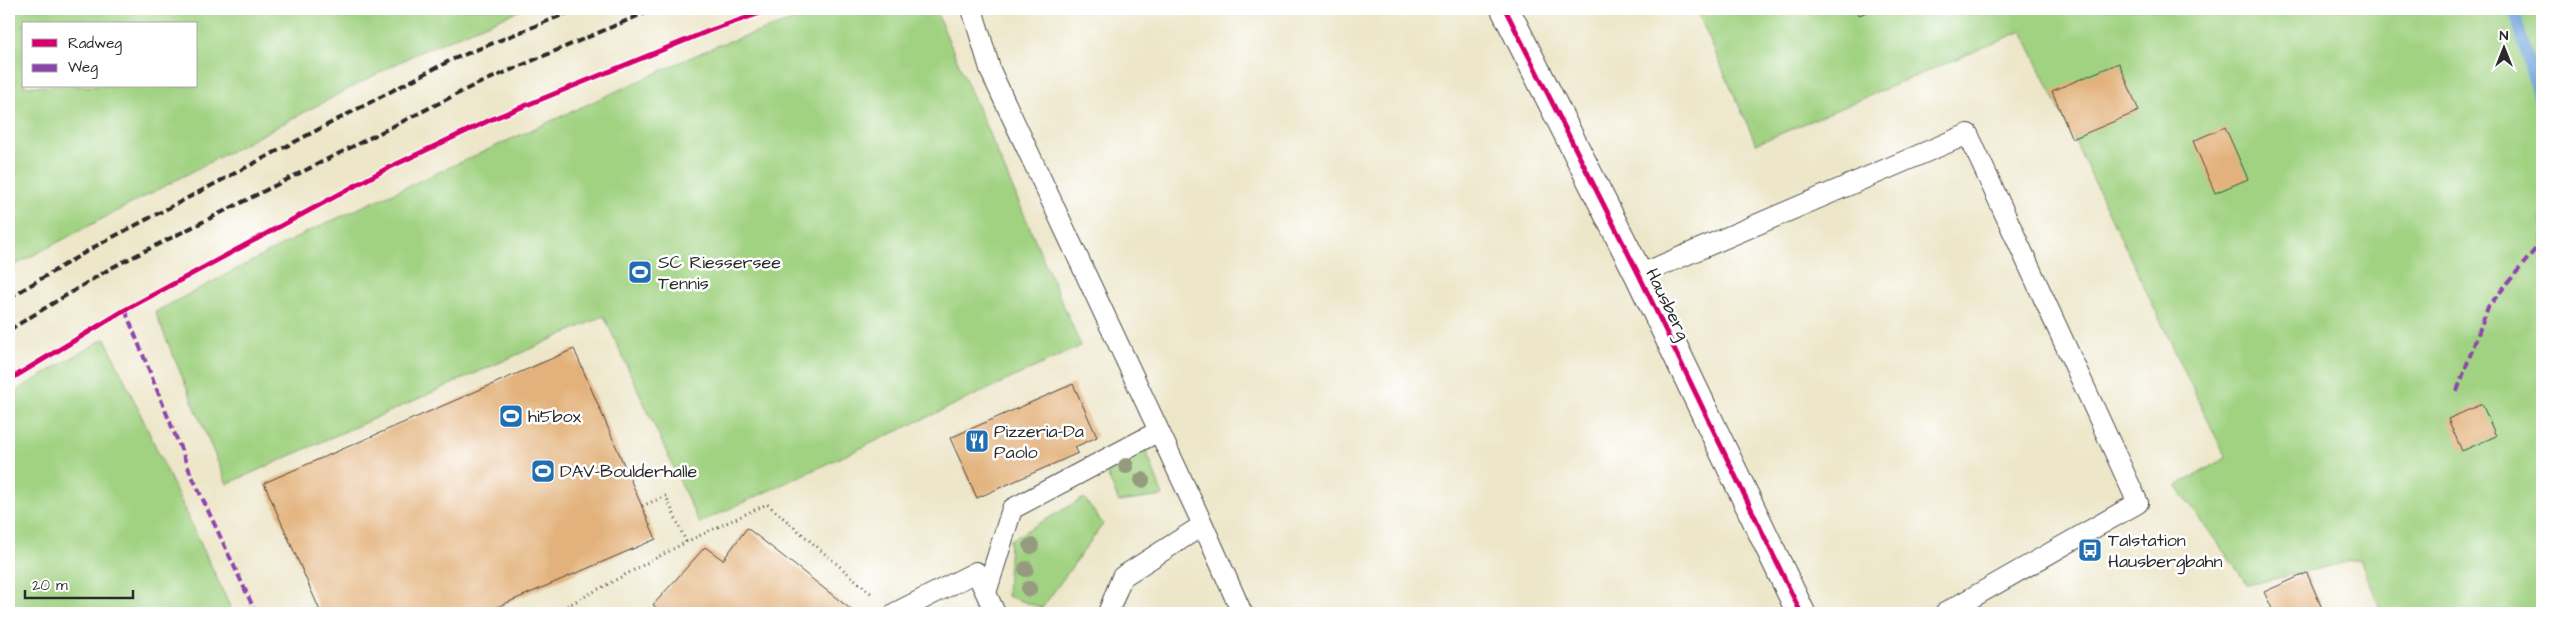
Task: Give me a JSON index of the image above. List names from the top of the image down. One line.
{"streets":{"street":["Hausberg"]},"places":{"sports":["SC Riessersee Tennis","hi5box","DAV-Boulderhalle"],"restaurant":["Pizzeria-Da Paolo"],"bus stop":["Talstation Hausbergbahn"]},"legend":["Radweg","Weg"],"scale_bar":"20 m","north":"top"}
